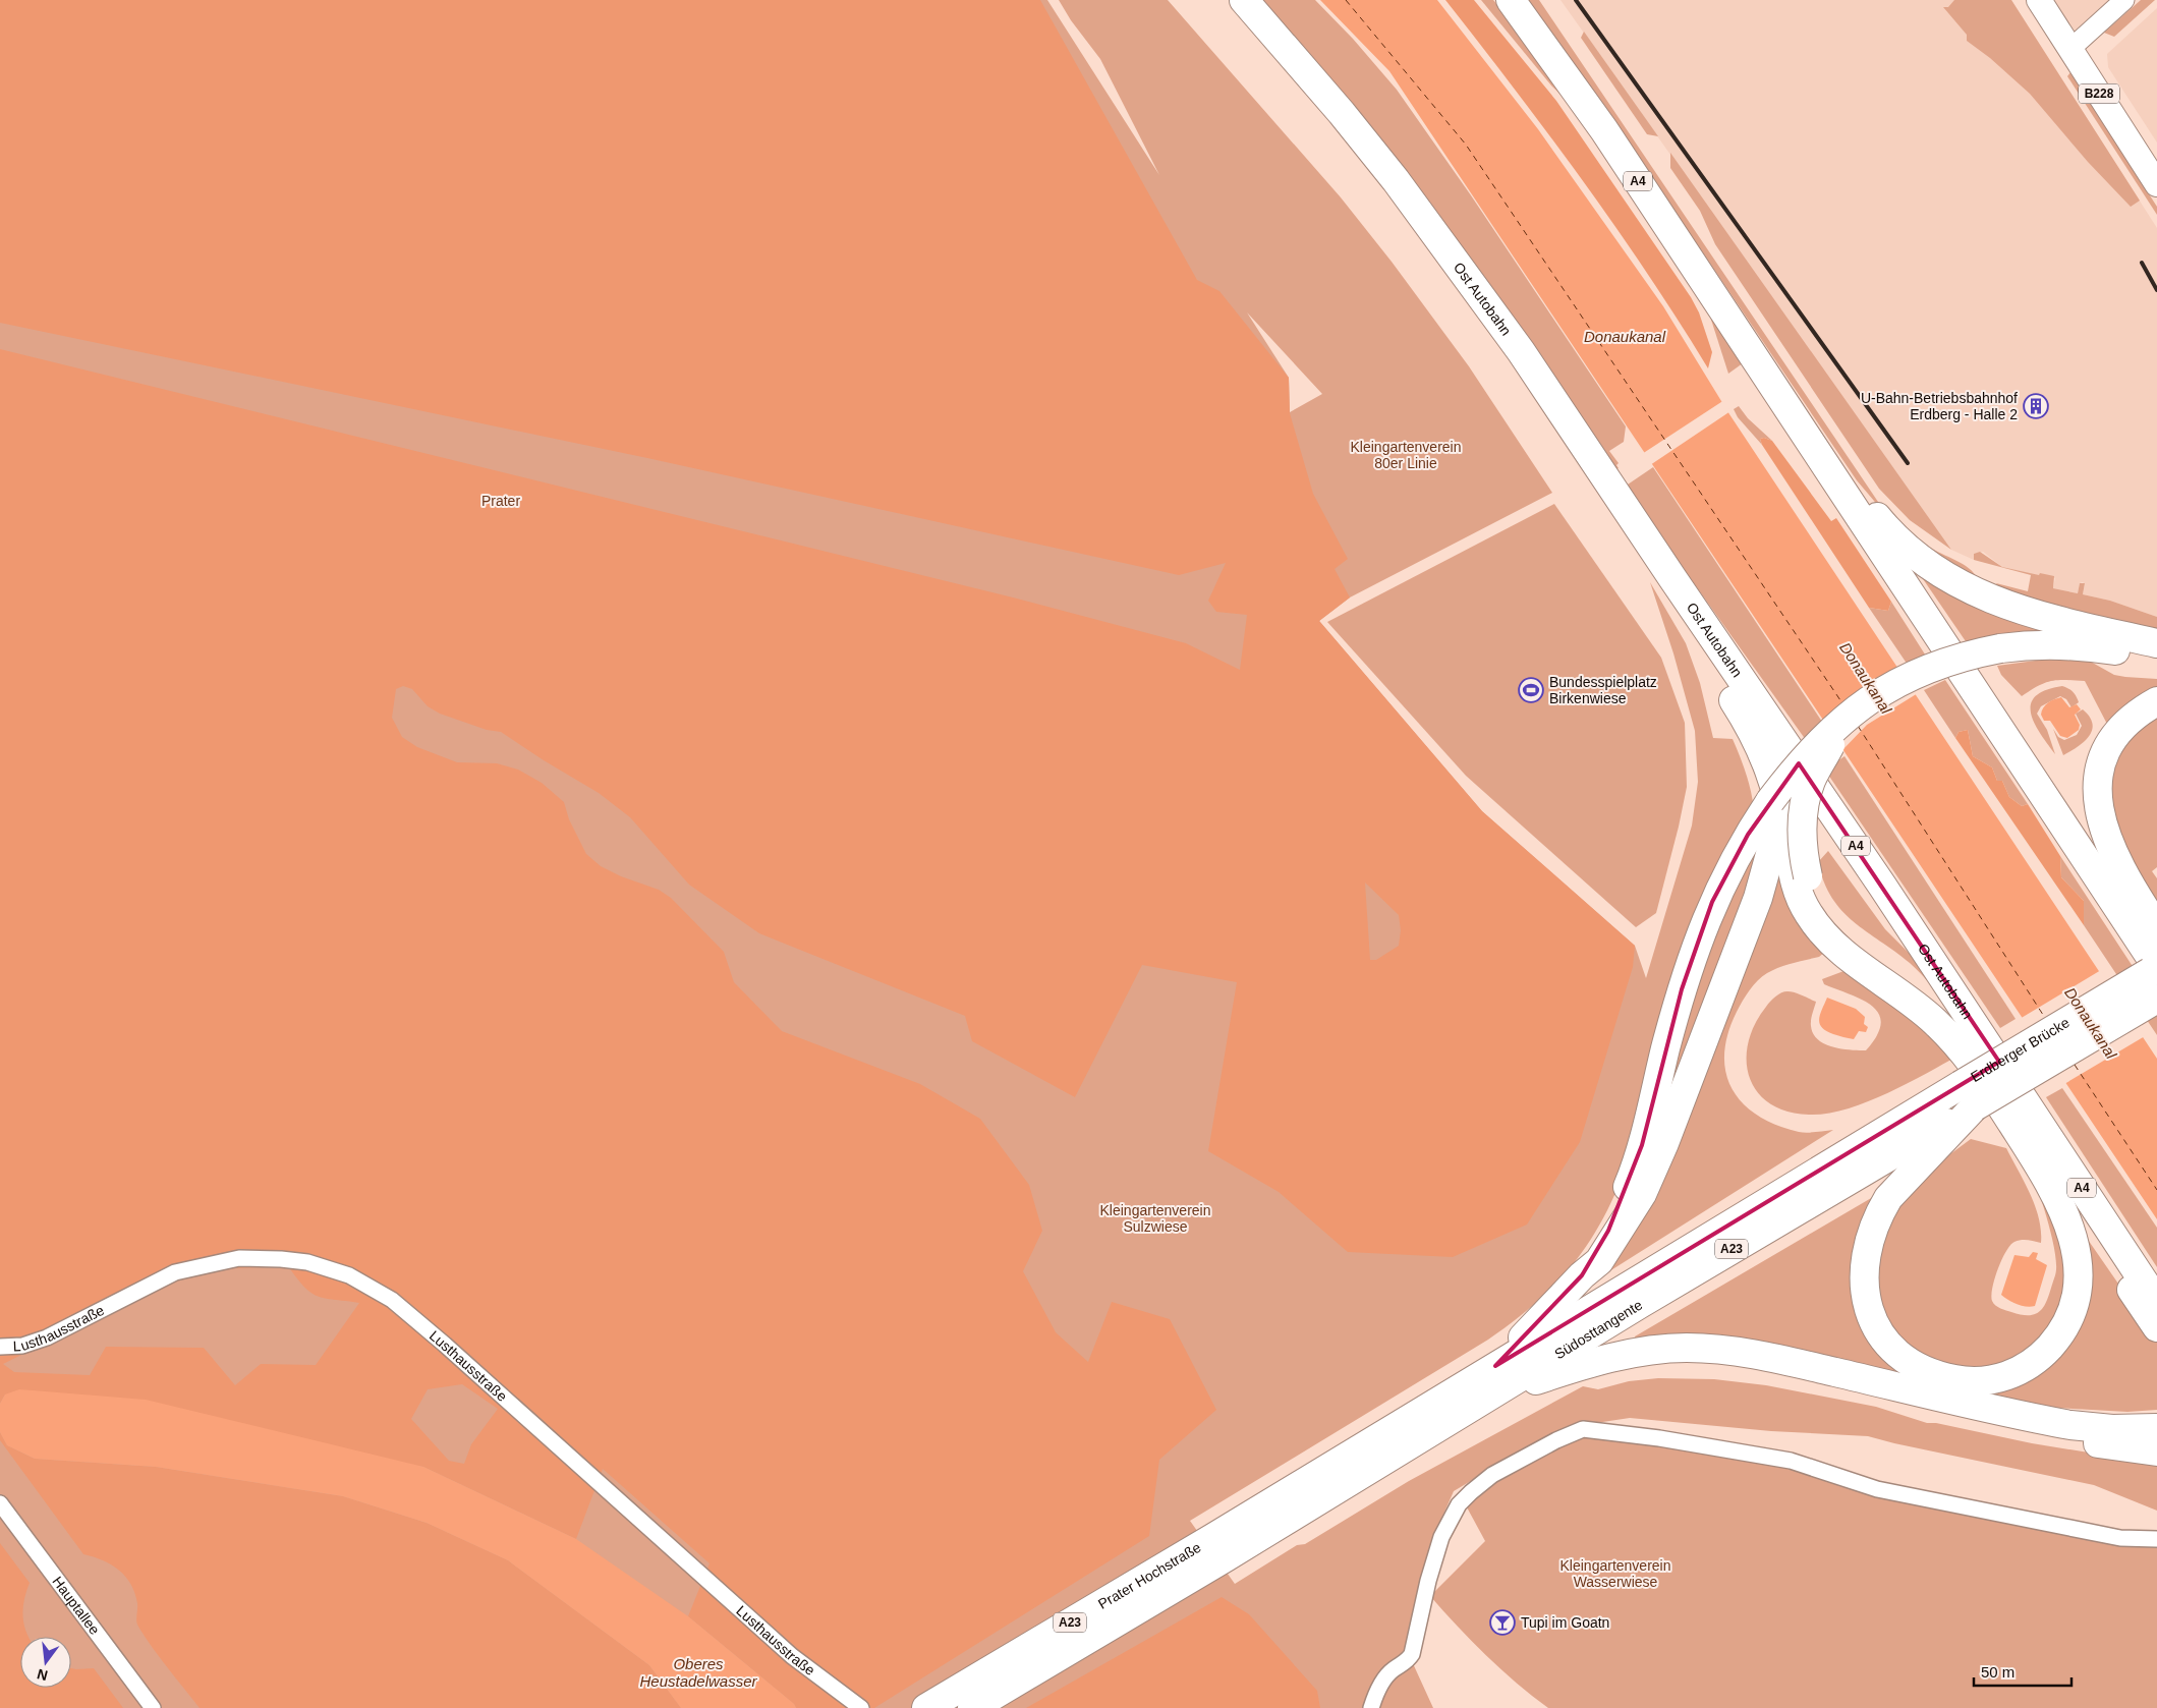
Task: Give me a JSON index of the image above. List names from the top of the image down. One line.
{"streets":{"highway":["A4","Ost Autobahn","Erdberger Brücke","A23","Südosttangente","Prater Hochstraße"],"main road":["B228"],"street":["Lusthausstraße","Hauptallee"]},"crossings":[["A4","Erdberger Brücke"],["Erdberger Brücke","Südosttangente"],["Südosttangente","Prater Hochstraße"]],"water":["Donaukanal","Oberes Heustadelwasser"],"parks":["Kleingartenverein 80er Linie","Prater","Kleingartenverein Sulzwiese","Kleingartenverein Wasserwiese"],"places":{"building":["U-Bahn-Betriebsbahnhof Erdberg - Halle 2"],"sports":["Bundesspielplatz Birkenwiese"],"bar":["Tupi im Goatn"]},"scale_bar":"50 m","north":"bottom"}
